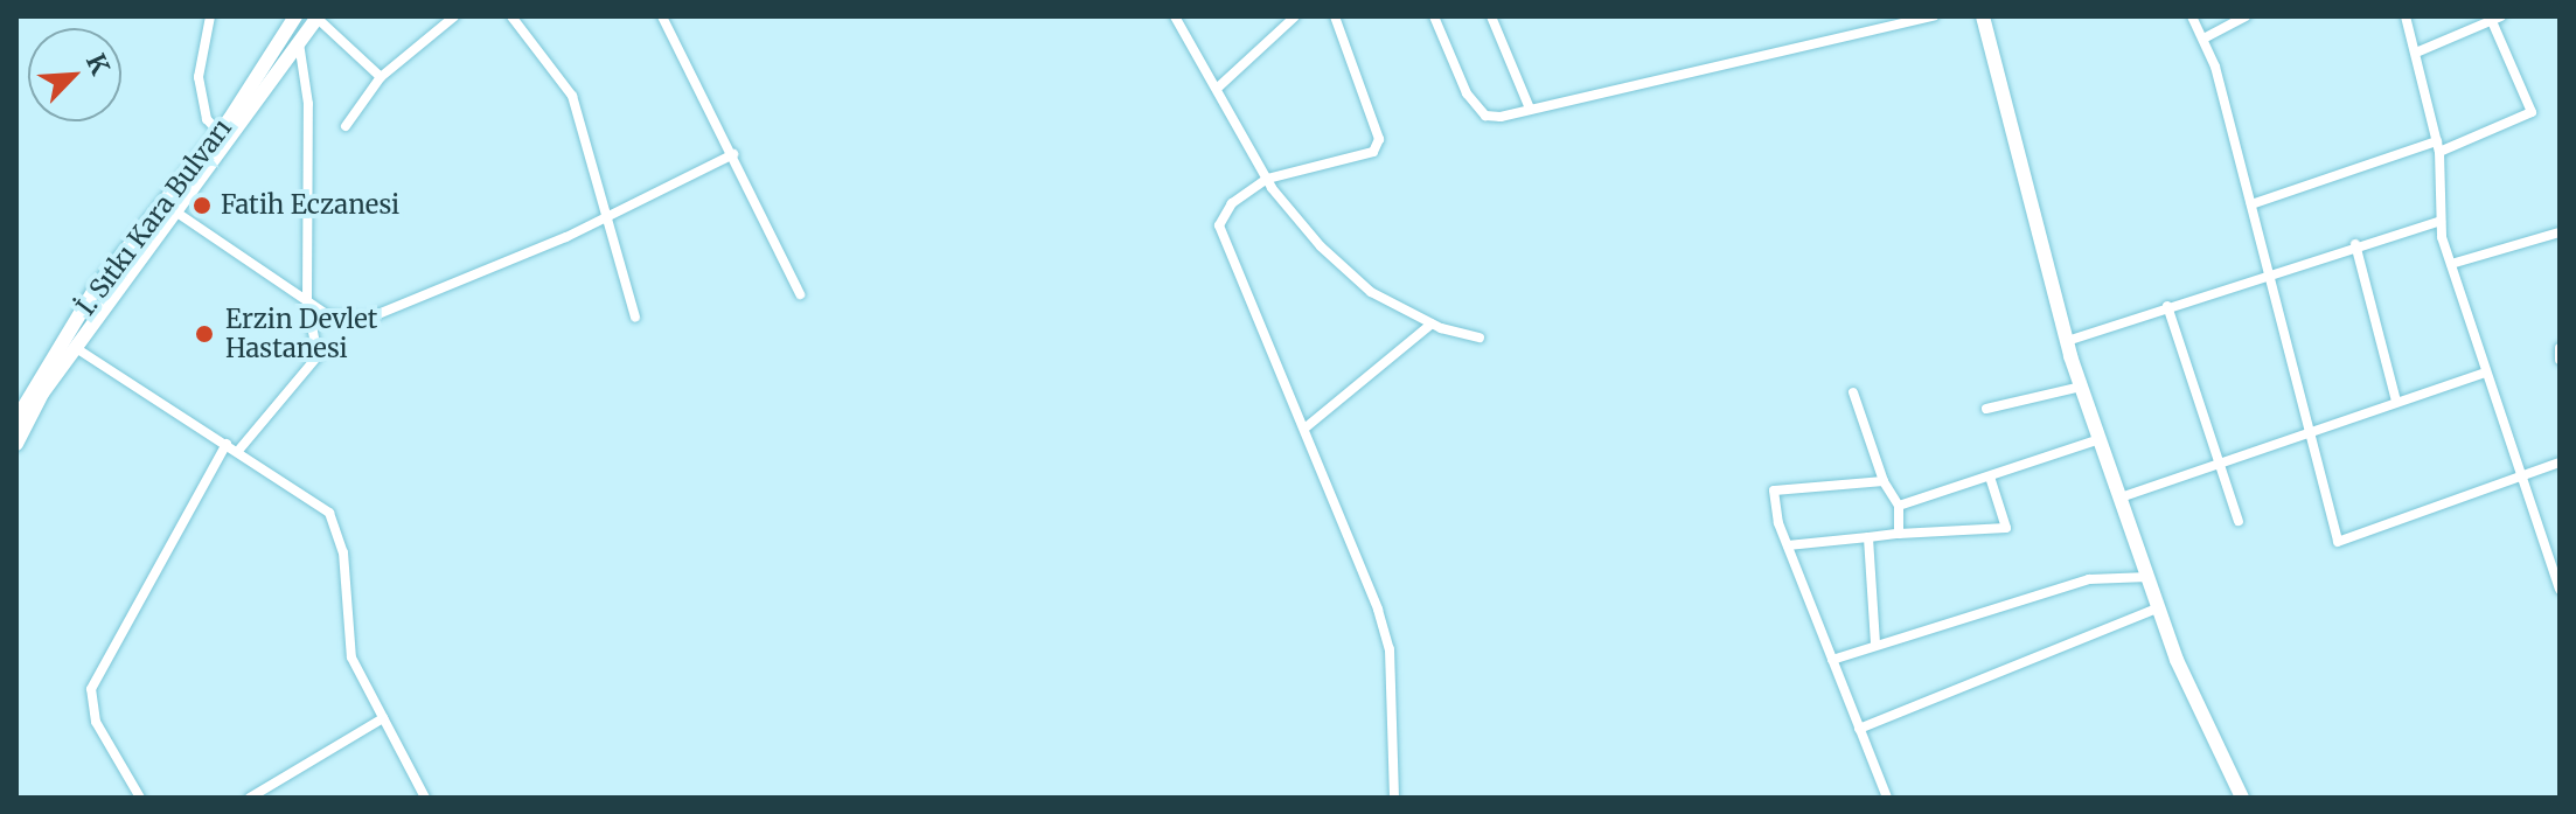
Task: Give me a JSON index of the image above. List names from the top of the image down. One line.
{"streets":{"main road":["İ. Sıtkı Kara Bulvarı"]},"places":["Fatih Eczanesi","Erzin Devlet Hastanesi"],"north":"top right"}
